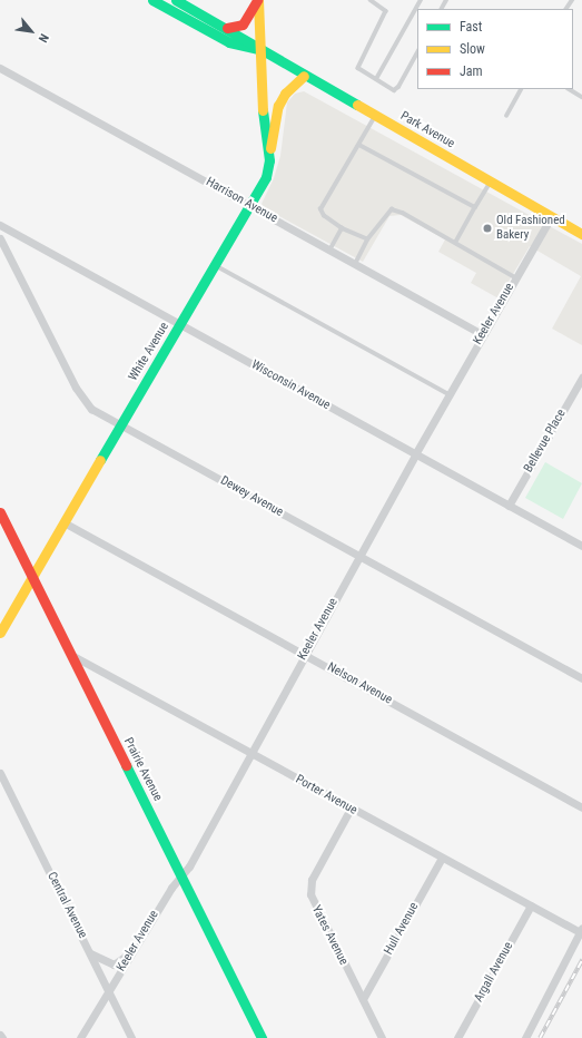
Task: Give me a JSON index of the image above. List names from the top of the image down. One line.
{"streets":{"main road":["Park Avenue","White Avenue","Prairie Avenue"],"street":["Harrison Avenue","Keeler Avenue","Wisconsin Avenue","Bellevue Place","Dewey Avenue","Nelson Avenue","Porter Avenue","Central Avenue","Hull Avenue","Yates Avenue","Argall Avenue"]},"crossings":[["Park Avenue","Keeler Avenue"],["Park Avenue","White Avenue"],["Harrison Avenue","Keeler Avenue"],["Harrison Avenue","White Avenue"],["Keeler Avenue","Wisconsin Avenue"],["Keeler Avenue","Dewey Avenue"],["Keeler Avenue","Nelson Avenue"],["Keeler Avenue","Prairie Avenue"],["Keeler Avenue","Porter Avenue"],["Keeler Avenue","Central Avenue"],["White Avenue","Wisconsin Avenue"],["White Avenue","Dewey Avenue"],["White Avenue","Nelson Avenue"],["White Avenue","Prairie Avenue"],["Wisconsin Avenue","Bellevue Place"],["Prairie Avenue","Porter Avenue"],["Porter Avenue","Hull Avenue"],["Porter Avenue","Yates Avenue"],["Porter Avenue","Argall Avenue"],["Hull Avenue","Yates Avenue"]],"places":["Old Fashioned Bakery"],"legend":["Fast","Slow","Jam"],"north":"bottom right"}
